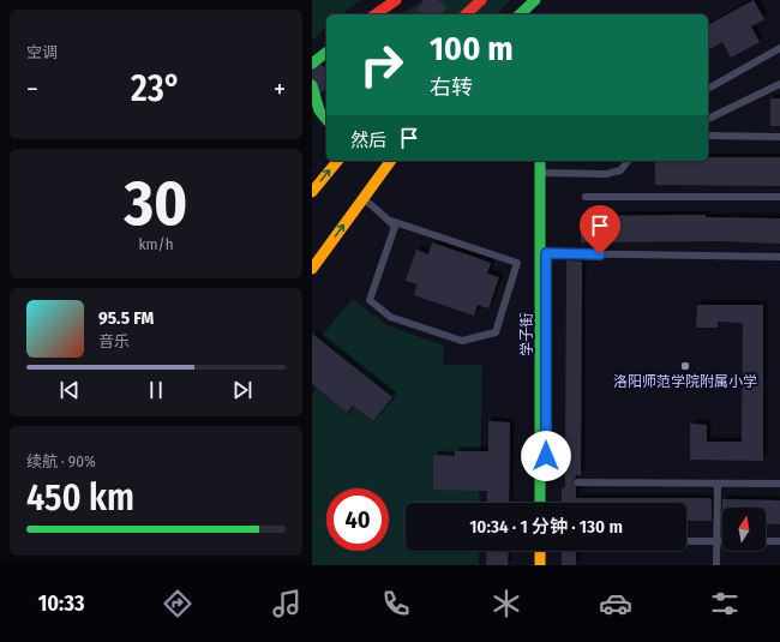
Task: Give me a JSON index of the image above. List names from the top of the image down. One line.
{"streets":{"main road":["学子街"]},"places":["洛阳师范学院附属小学"],"north":"top","page":{"tile":["空调",["30","km/h"],["续航 · 90%","450 km"]],"turn":["100 m","右转"],"heat":["−","23°","+"],"then":"然后","song":["95.5 FM","音乐"],"limit":"40","trip":"10:34 · 1 分钟 · 130 m","tabs":"10:33"}}
